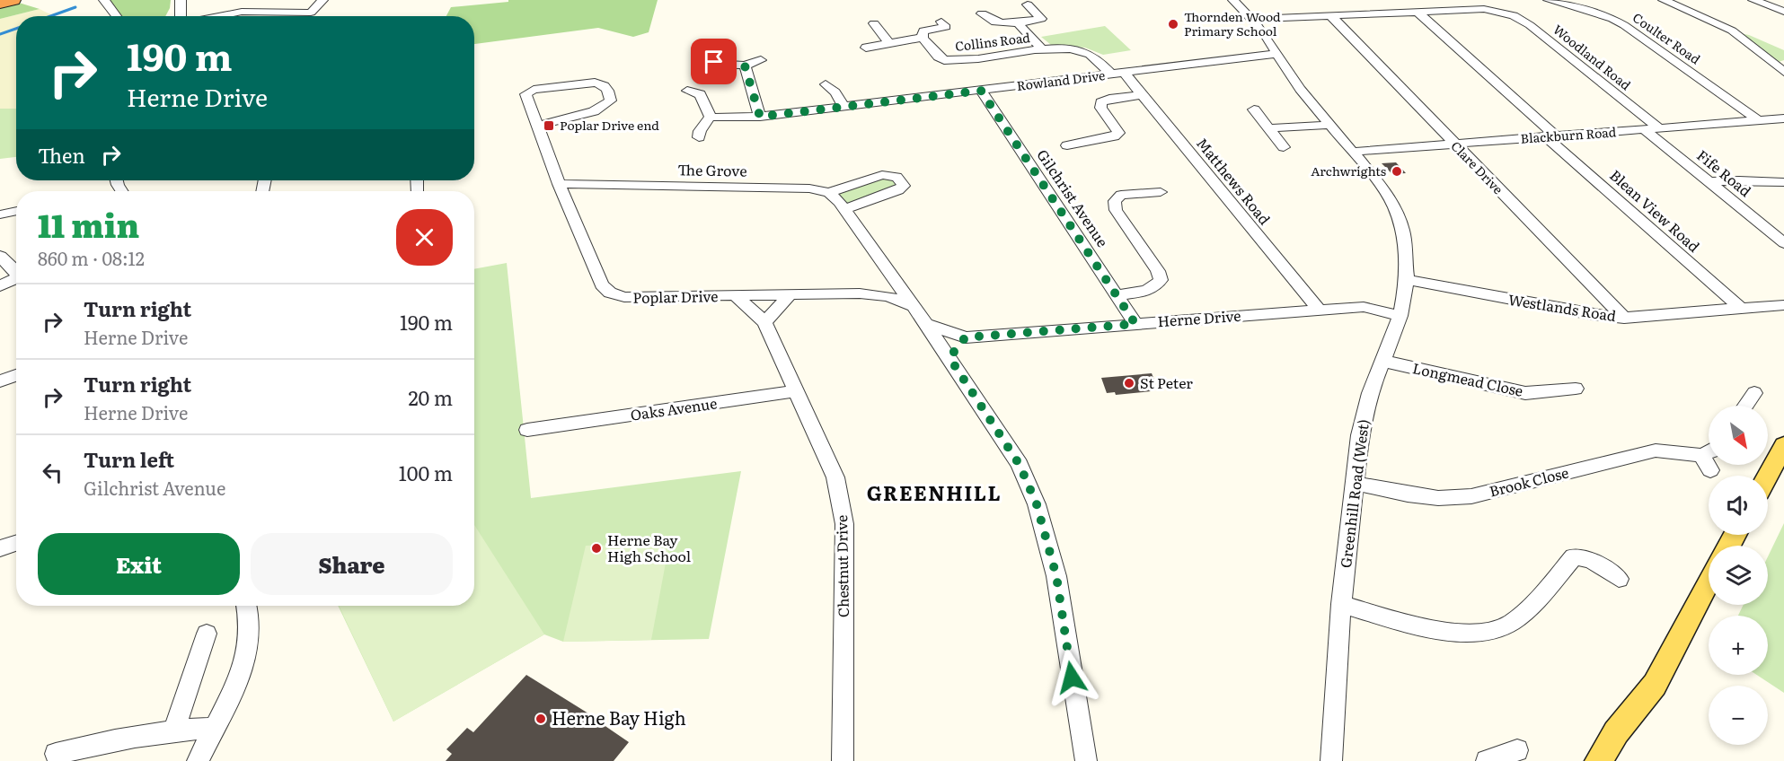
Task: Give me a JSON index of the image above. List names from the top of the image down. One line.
{"streets":{"street":["Coulter Road","Collins Road","Woodland Road","Rowland Drive","Blackburn Road","Clare Drive","The Grove","Fife Road","Matthews Road","Gilchrist Avenue","Blean View Road","Poplar Drive","Westlands Road","Herne Drive","Longmead Close","Oaks Avenue","Brook Close","Greenhill Road (West)","Chestnut Drive"]},"crossings":[["Coulter Road","Blackburn Road"],["Collins Road","Rowland Drive"],["Collins Road","Matthews Road"],["Woodland Road","Blackburn Road"],["Woodland Road","Clare Drive"],["Woodland Road","Blean View Road"],["Woodland Road","Greenhill Road (West)"],["Rowland Drive","Matthews Road"],["Rowland Drive","Gilchrist Avenue"],["Rowland Drive","Greenhill Road (West)"],["Blackburn Road","Clare Drive"],["Blackburn Road","Fife Road"],["Blackburn Road","Blean View Road"],["Blackburn Road","Greenhill Road (West)"],["Clare Drive","Westlands Road"],["The Grove","Poplar Drive"],["Matthews Road","Herne Drive"],["Gilchrist Avenue","Herne Drive"],["Blean View Road","Westlands Road"],["Poplar Drive","Chestnut Drive"],["Westlands Road","Greenhill Road (West)"],["Herne Drive","Greenhill Road (West)"],["Longmead Close","Greenhill Road (West)"],["Oaks Avenue","Chestnut Drive"],["Brook Close","Greenhill Road (West)"]],"districts":["GREENHILL"],"places":{"other":["Thornden Wood Primary School","Archwrights","St Peter","Herne Bay High School","Herne Bay High"],"transit":["Poplar Drive end"]},"north":"bottom right","page":{"turn":["190 m","Herne Drive"],"then":"Then","heading":["11 min","860 m · 08:12"],"list":[{"name":"Turn right","note":"Herne Drive","value":"190 m"},{"name":"Turn right","note":"Herne Drive","value":"20 m"},{"name":"Turn left","note":"Gilchrist Avenue","value":"100 m"}],"map_buttons":["+","−"],"buttons":["Exit","Share"]}}
